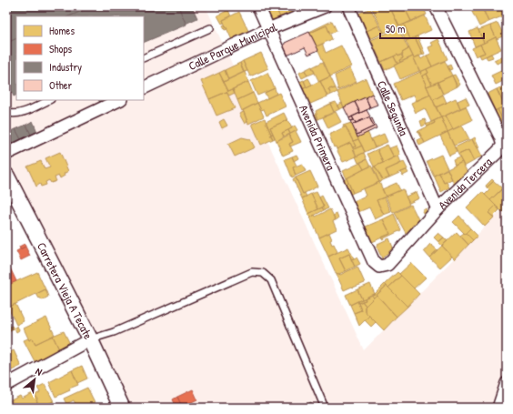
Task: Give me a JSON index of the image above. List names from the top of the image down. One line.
{"streets":{"street":["Calle Parque Municipal","Calle Segunda","Avenida Primera","Avenida Tercera","Carretera Vieja A Tecate"]},"crossings":[["Calle Parque Municipal","Avenida Primera"],["Calle Segunda","Avenida Tercera"],["Avenida Primera","Avenida Tercera"]],"legend":["Homes","Shops","Industry","Other"],"scale_bar":"50 m","north":"top right"}
